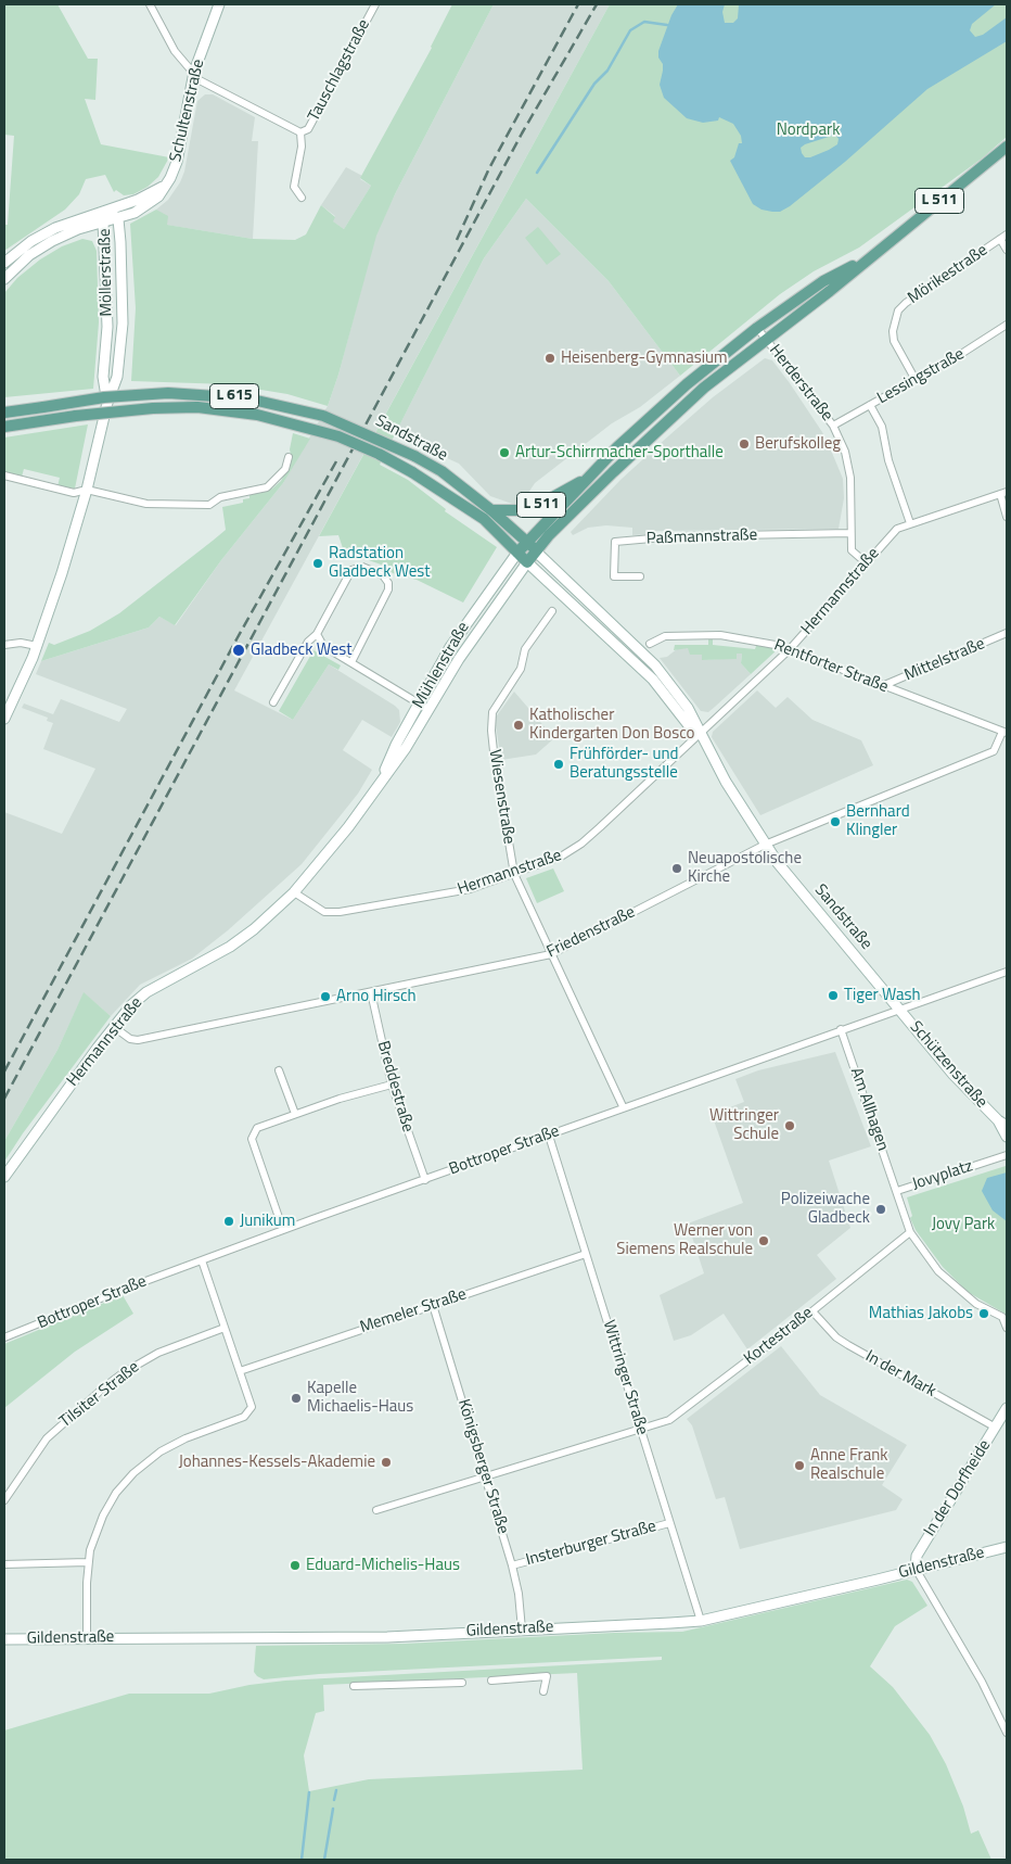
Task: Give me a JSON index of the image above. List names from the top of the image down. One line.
{"streets":{"main road":["Schultenstraße","L 511","Möllerstraße","L 615","Sandstraße","Hermannstraße","Mühlenstraße","Schützenstraße","In der Dorfheide","Gildenstraße"],"street":["Tauschlagstraße","Mörikestraße","Lessingstraße","Herderstraße","Paßmannstraße","Mittelstraße","Rentforter Straße","Wiesenstraße","Friedenstraße","Breddestraße","Am Allhagen","Bottroper Straße","Jovyplatz","Memeler Straße","Kortestraße","In der Mark","Wittringer Straße","Tilsiter Straße","Königsberger Straße","Insterburger Straße"]},"crossings":[["Schultenstraße","Möllerstraße"],["L 511","Herderstraße"],["L 511","Sandstraße"],["L 511","Mühlenstraße"],["Mörikestraße","Lessingstraße"],["Lessingstraße","Herderstraße"],["Herderstraße","Paßmannstraße"],["Herderstraße","Hermannstraße"],["Sandstraße","Hermannstraße"],["Sandstraße","Mühlenstraße"],["Sandstraße","Friedenstraße"],["Sandstraße","Schützenstraße"],["Sandstraße","Bottroper Straße"],["Hermannstraße","Mühlenstraße"],["Hermannstraße","Rentforter Straße"],["Hermannstraße","Wiesenstraße"],["Hermannstraße","Friedenstraße"],["Mittelstraße","Rentforter Straße"],["Rentforter Straße","Friedenstraße"],["Wiesenstraße","Friedenstraße"],["Wiesenstraße","Bottroper Straße"],["Friedenstraße","Breddestraße"],["Schützenstraße","Bottroper Straße"],["Breddestraße","Bottroper Straße"],["Am Allhagen","Bottroper Straße"],["Am Allhagen","Jovyplatz"],["Bottroper Straße","Wittringer Straße"],["Jovyplatz","Kortestraße"],["Memeler Straße","Wittringer Straße"],["Memeler Straße","Königsberger Straße"],["Kortestraße","In der Mark"],["Kortestraße","Wittringer Straße"],["Kortestraße","Königsberger Straße"],["In der Mark","In der Dorfheide"],["Wittringer Straße","Insterburger Straße"],["Wittringer Straße","Gildenstraße"],["Königsberger Straße","Insterburger Straße"],["Königsberger Straße","Gildenstraße"],["In der Dorfheide","Gildenstraße"]],"parks":["Nordpark","Jovy Park"],"places":["Heisenberg-Gymnasium","Berufskolleg","Artur-Schirrmacher-Sporthalle","Radstation Gladbeck West","Gladbeck West","Katholischer Kindergarten Don Bosco","Frühförder- und Beratungsstelle","Bernhard Klingler","Neuapostolische Kirche","Tiger Wash","Arno Hirsch","Wittringer Schule","Polizeiwache Gladbeck","Junikum","Werner von Siemens Realschule","Mathias Jakobs","Kapelle Michaelis-Haus","Johannes-Kessels-Akademie","Anne Frank Realschule","Eduard-Michelis-Haus"]}
